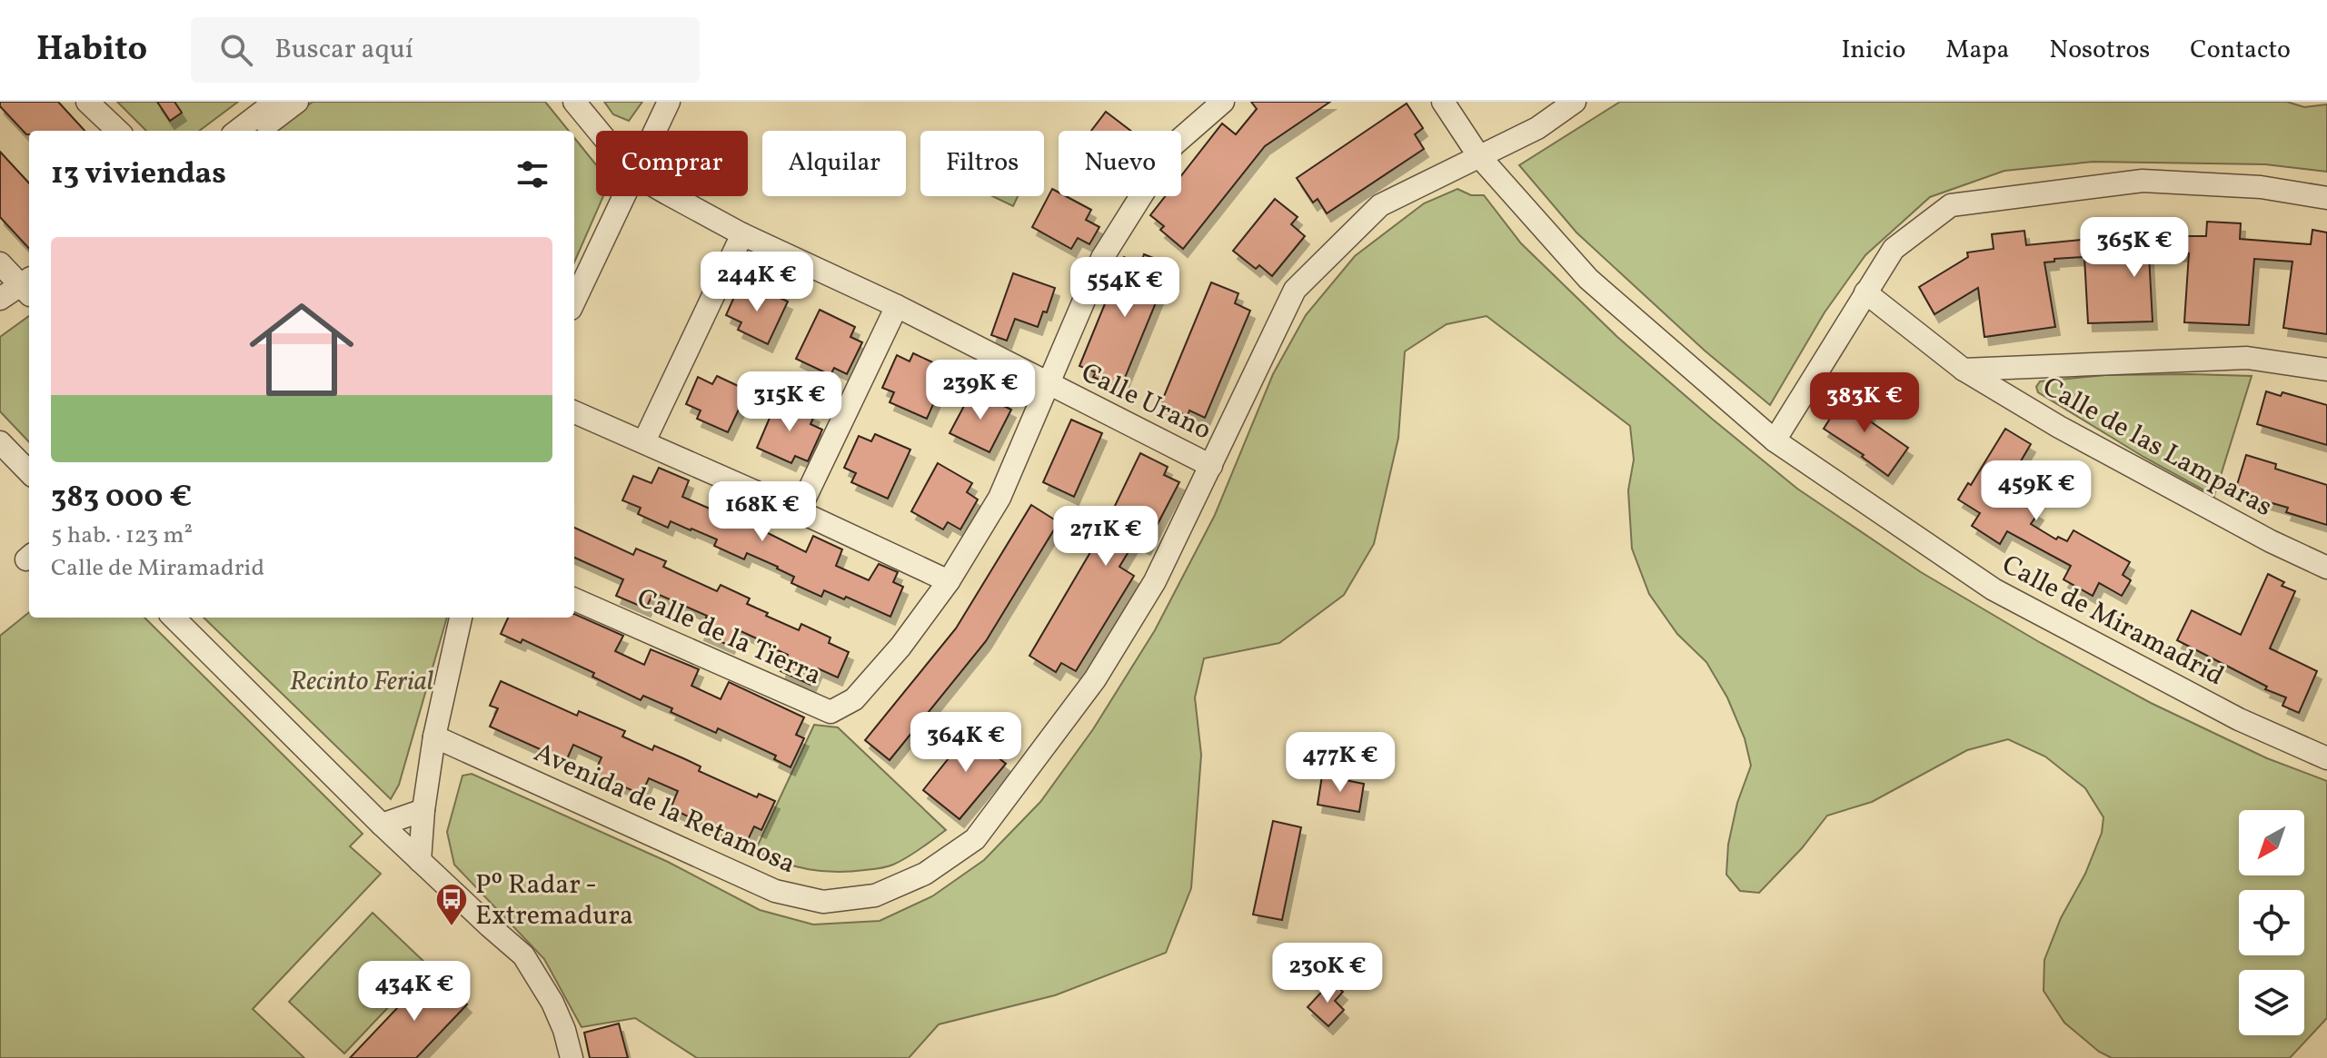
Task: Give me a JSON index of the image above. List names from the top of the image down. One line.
{"streets":{"street":["Calle Urano","Calle de las Lamparas","Calle de Miramadrid","Calle de la Tierra","Avenida de la Retamosa"]},"crossings":[["Calle Urano","Calle de la Tierra"],["Calle Urano","Avenida de la Retamosa"],["Calle de Miramadrid","Avenida de la Retamosa"]],"parks":["Recinto Ferial"],"places":{"bus stop":["Pº Radar - Extremadura"]},"north":"bottom left","page":{"header":"Habito","search":"Buscar aquí","nav":["Inicio","Mapa","Nosotros","Contacto"],"chip":["Comprar","Alquilar","Filtros","Nuevo"],"heading":"13 viviendas","price":["365K €","244K €","554K €","239K €","315K €","383K €","459K €","168K €","271K €","364K €","477K €","230K €","434K €"],"list":[{"name":"383 000 €","note":"5 hab. · 123 m² · Calle de Miramadrid"}]}}
